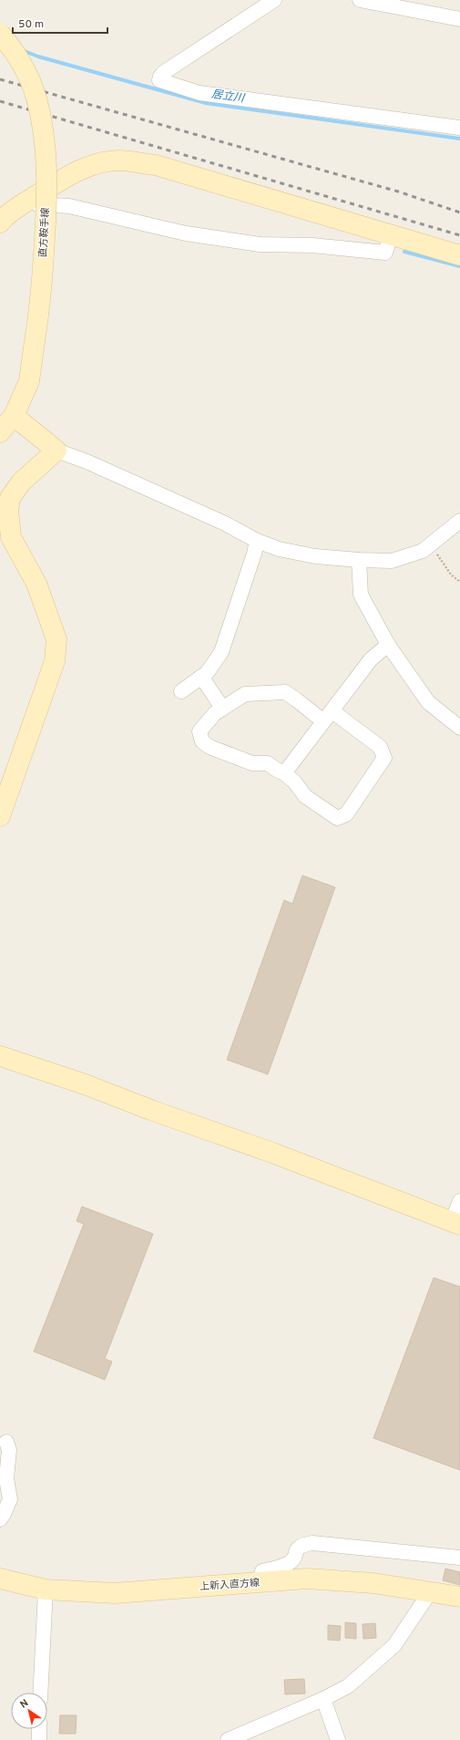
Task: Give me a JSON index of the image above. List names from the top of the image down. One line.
{"streets":{"street":["直方鞍手線","上新入直方線"]},"water":["居立川"],"scale_bar":"50 m","north":"top left"}
